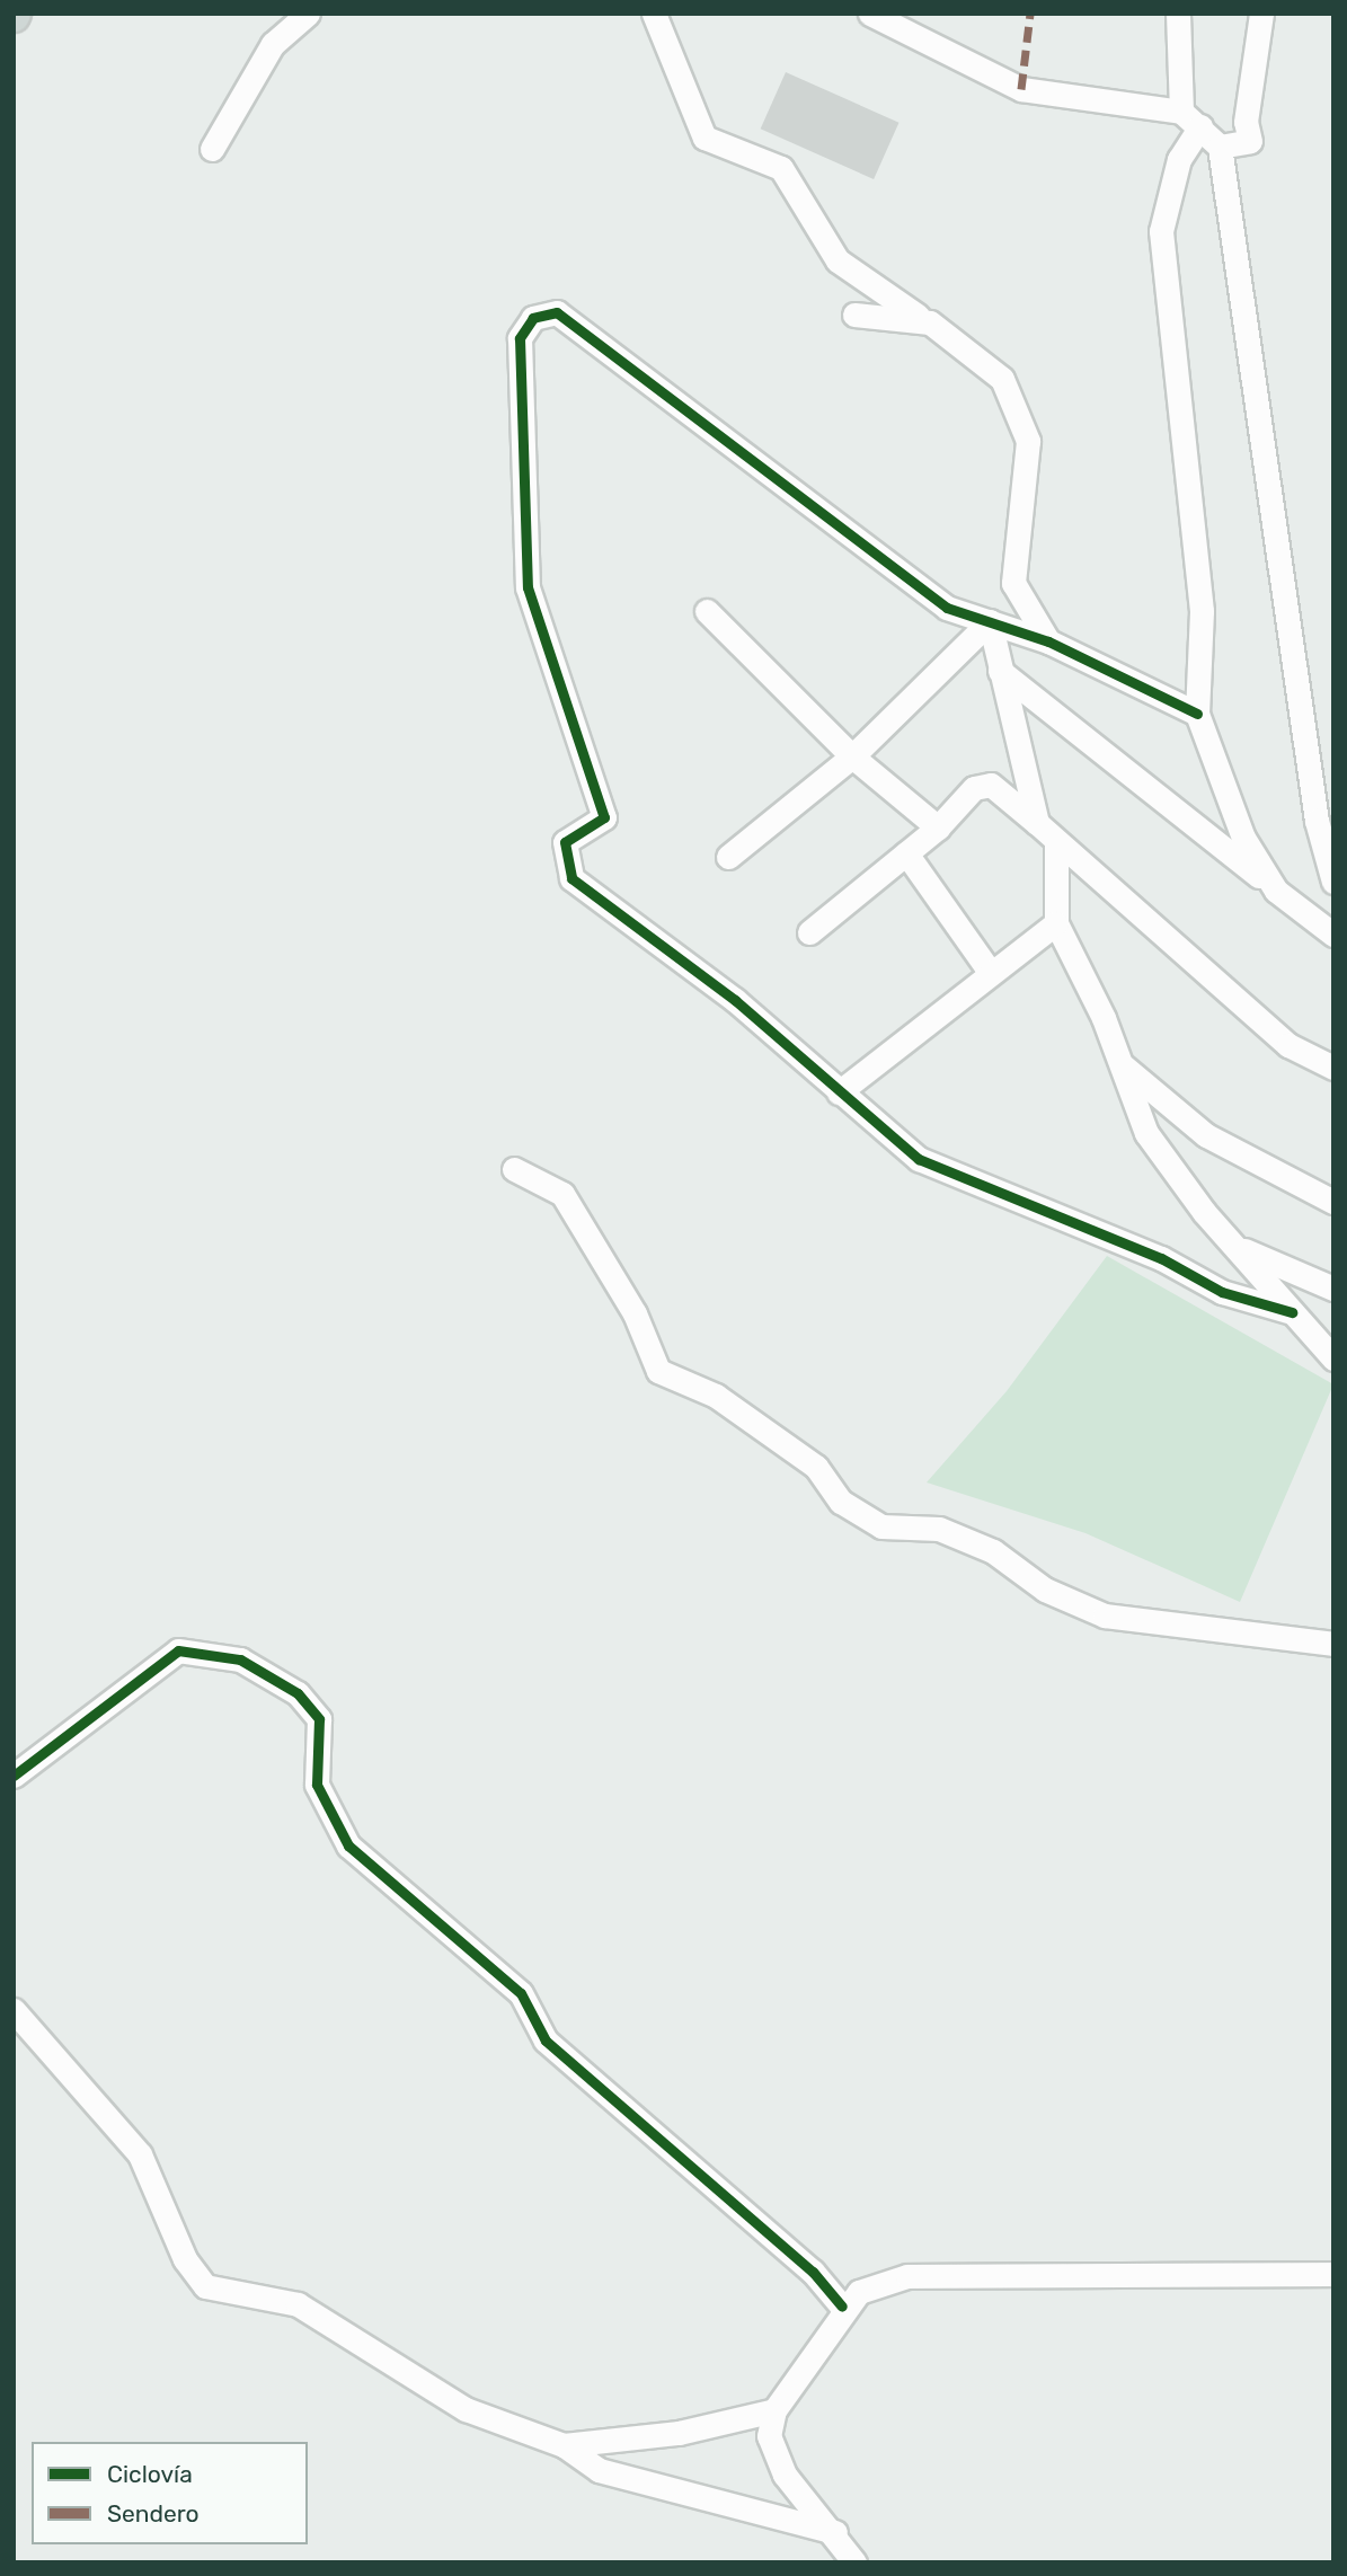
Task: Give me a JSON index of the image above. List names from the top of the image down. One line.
{"legend":["Ciclovía","Sendero"]}
